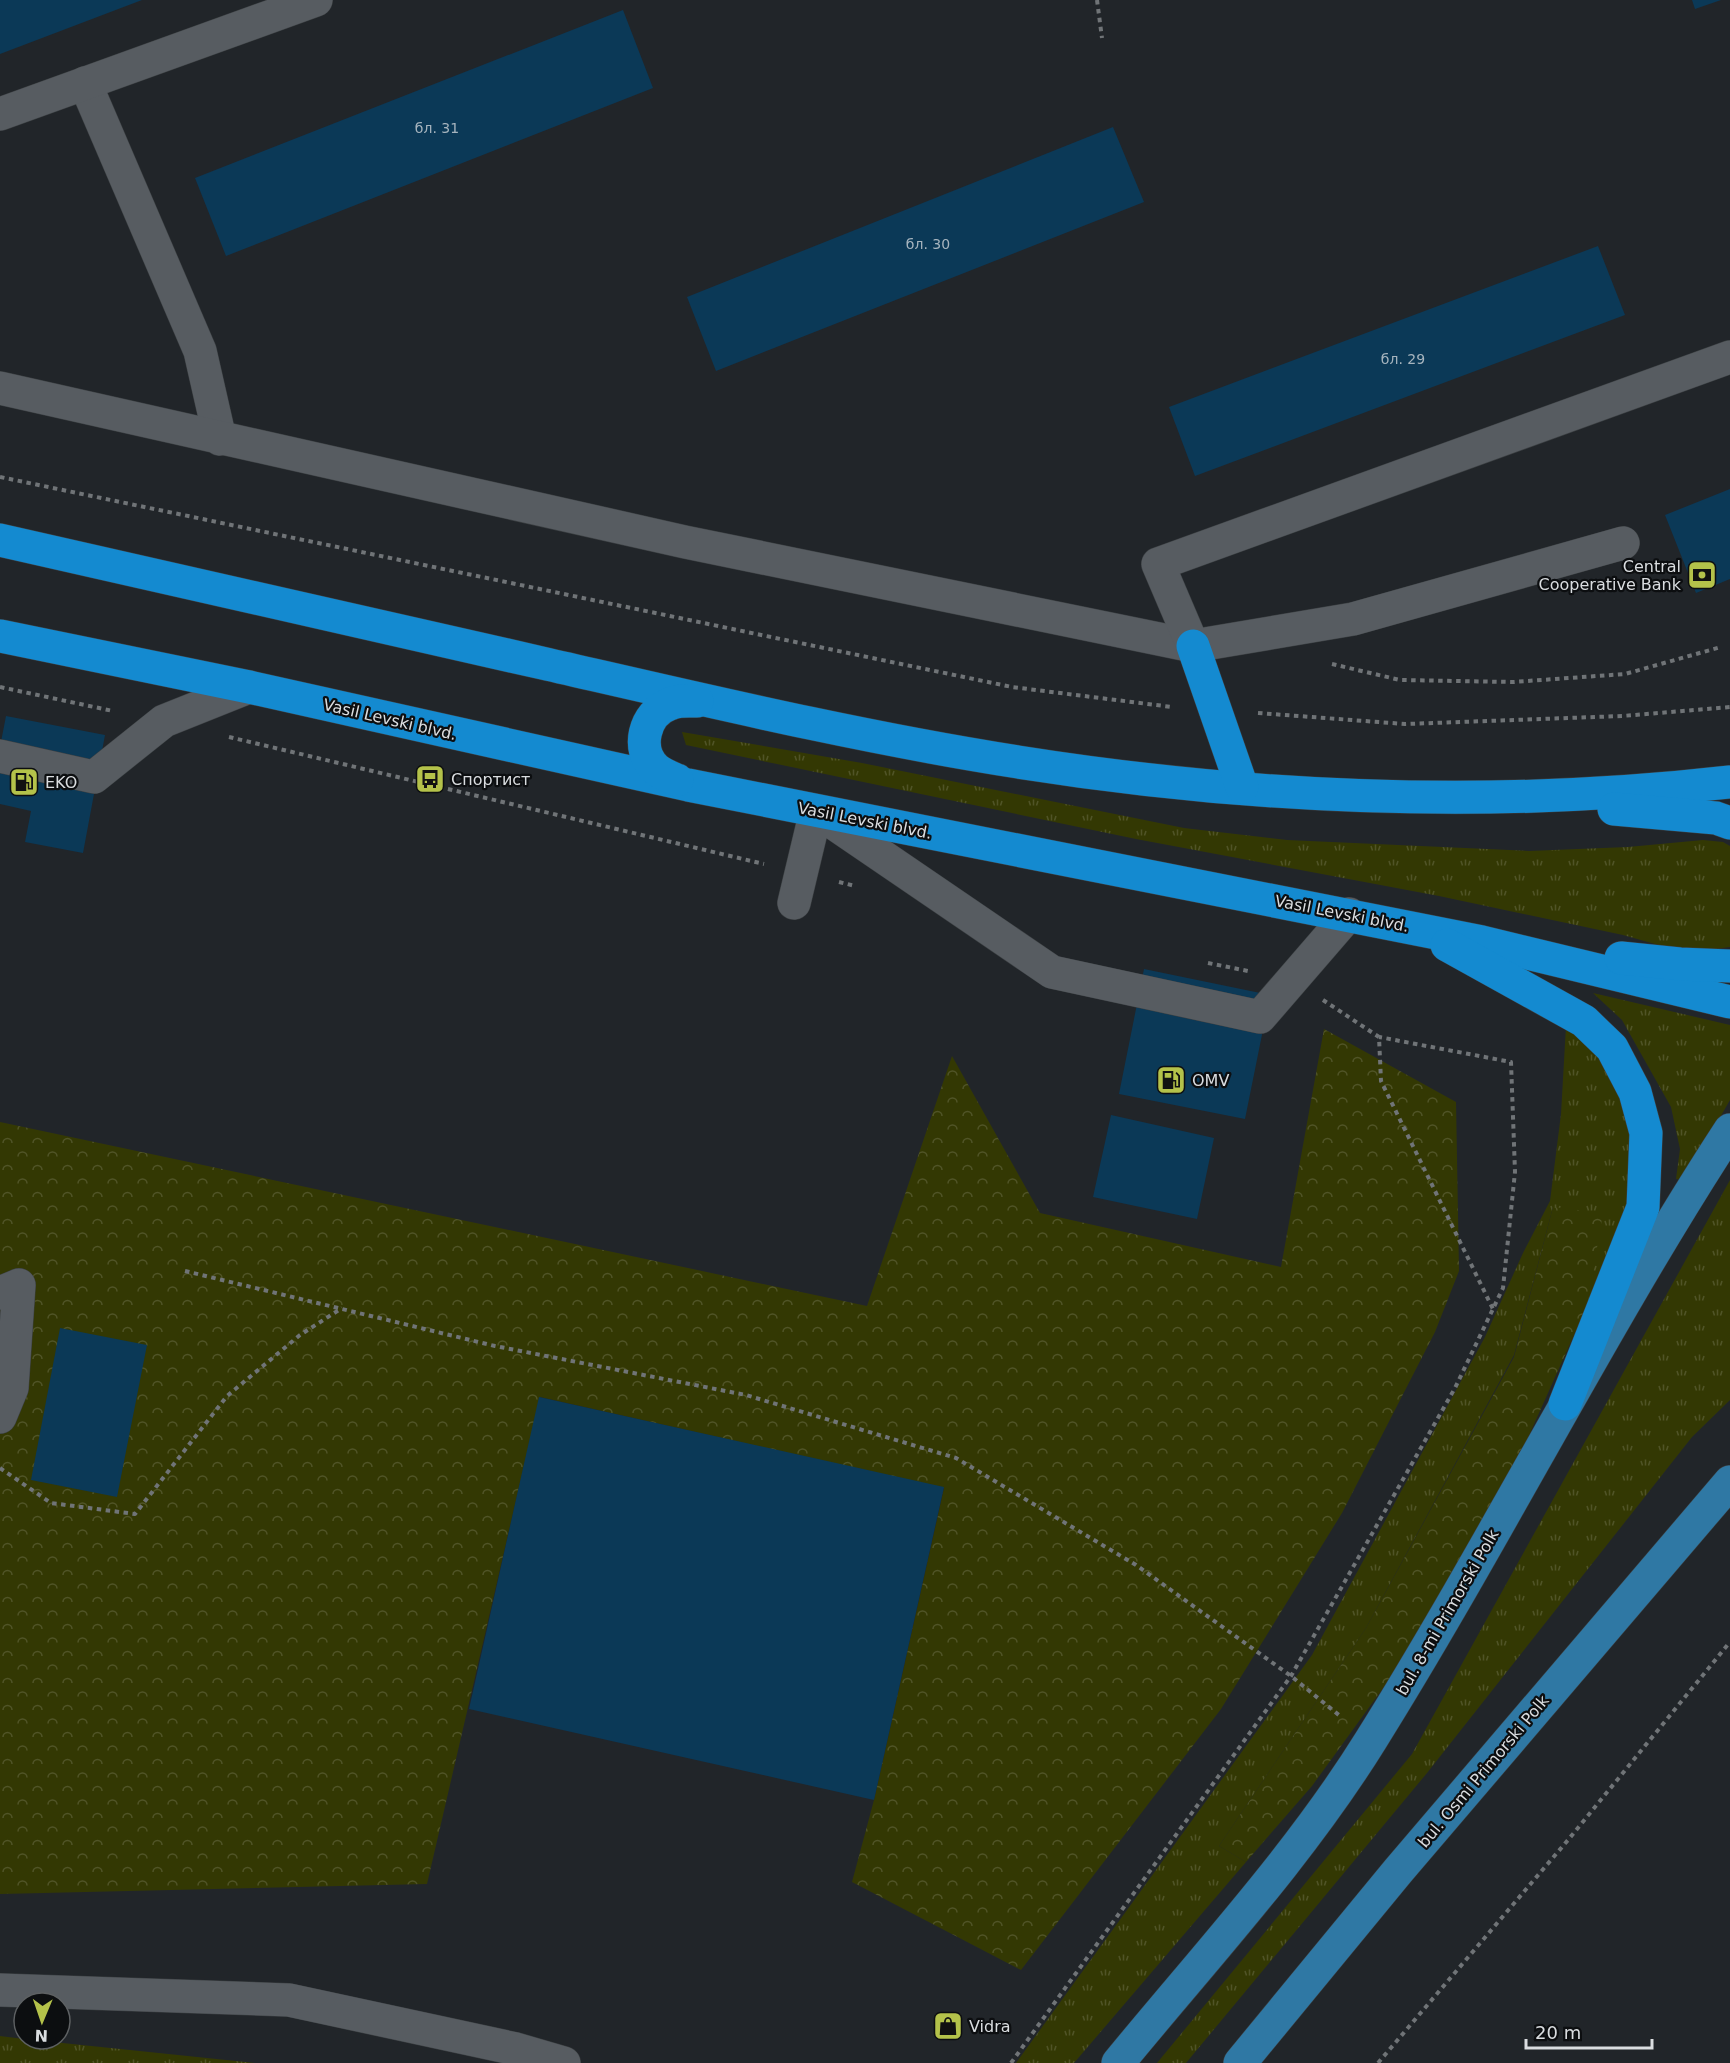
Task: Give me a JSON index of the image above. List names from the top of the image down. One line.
{"streets":{"highway":["Vasil Levski blvd."],"main road":["bul. 8-mi Primorski Polk","bul. Osmi Primorski Polk"]},"places":{"bank":["Central Cooperative Bank"],"bus stop":["Спортист"],"fuel station":["EKO","OMV"],"shop":["Vidra"]},"house_numbers":["бл. 31","бл. 30","бл. 29"],"scale_bar":"20 m","north":"bottom"}
